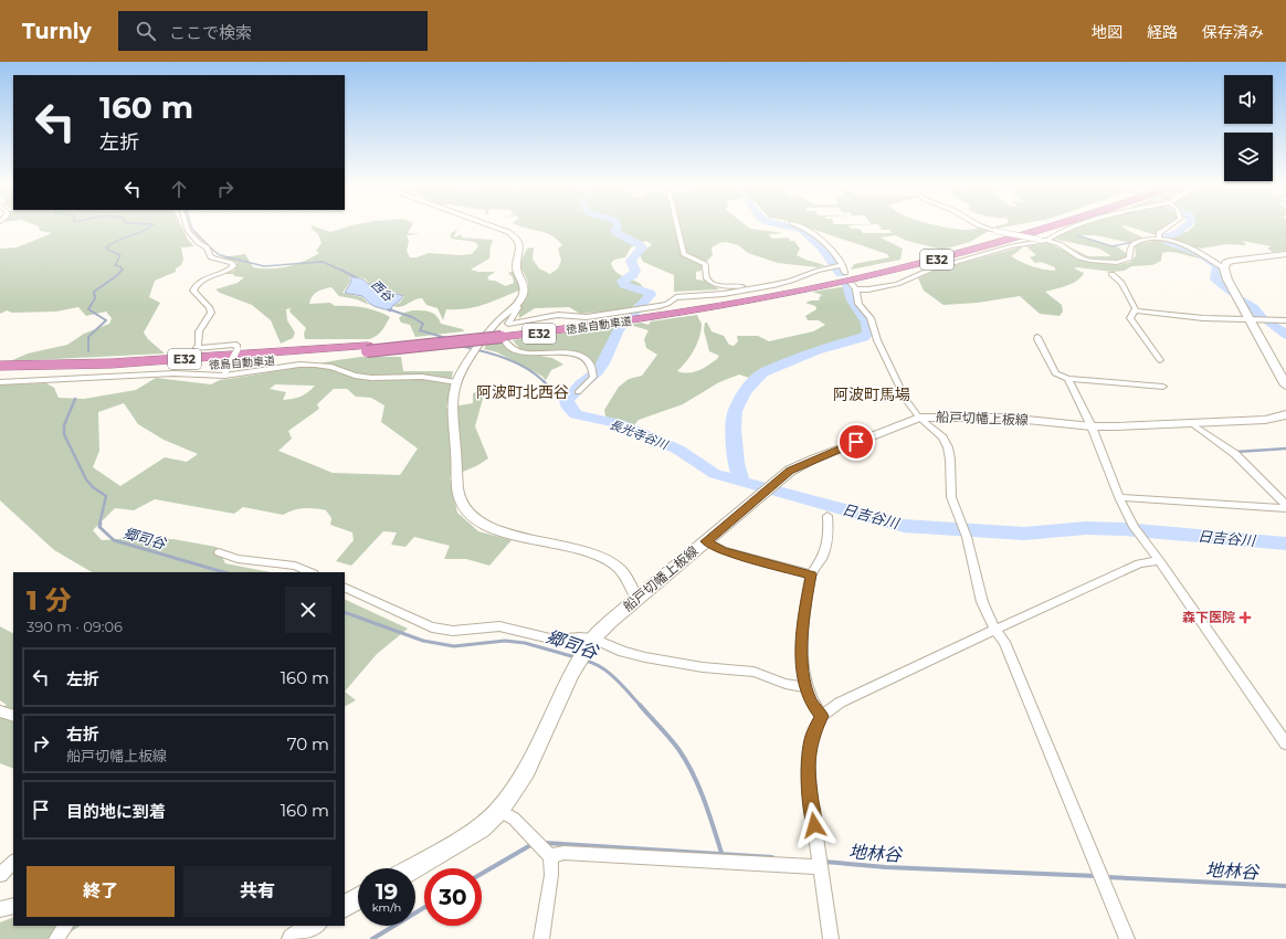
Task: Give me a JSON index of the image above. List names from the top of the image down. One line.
{"streets":{"highway":["E32","徳島自動車道"],"main road":["船戸切幡上板線"]},"districts":["阿波町北西谷","阿波町馬場"],"water":["西谷","長光寺谷川","日吉谷川","郷司谷","地林谷"],"places":{"health":["森下医院"]},"page":{"header":"Turnly","search":"ここで検索","nav":["地図","経路","保存済み"],"turn":["160 m","左折"],"heading":["1 分","390 m · 09:06"],"list":[{"name":"左折","value":"160 m"},{"name":"右折","note":"船戸切幡上板線","value":"70 m"},{"name":"目的地に到着","value":"160 m"}],"buttons":["終了","共有"],"speed":"19 km/h","limit":"30"}}
